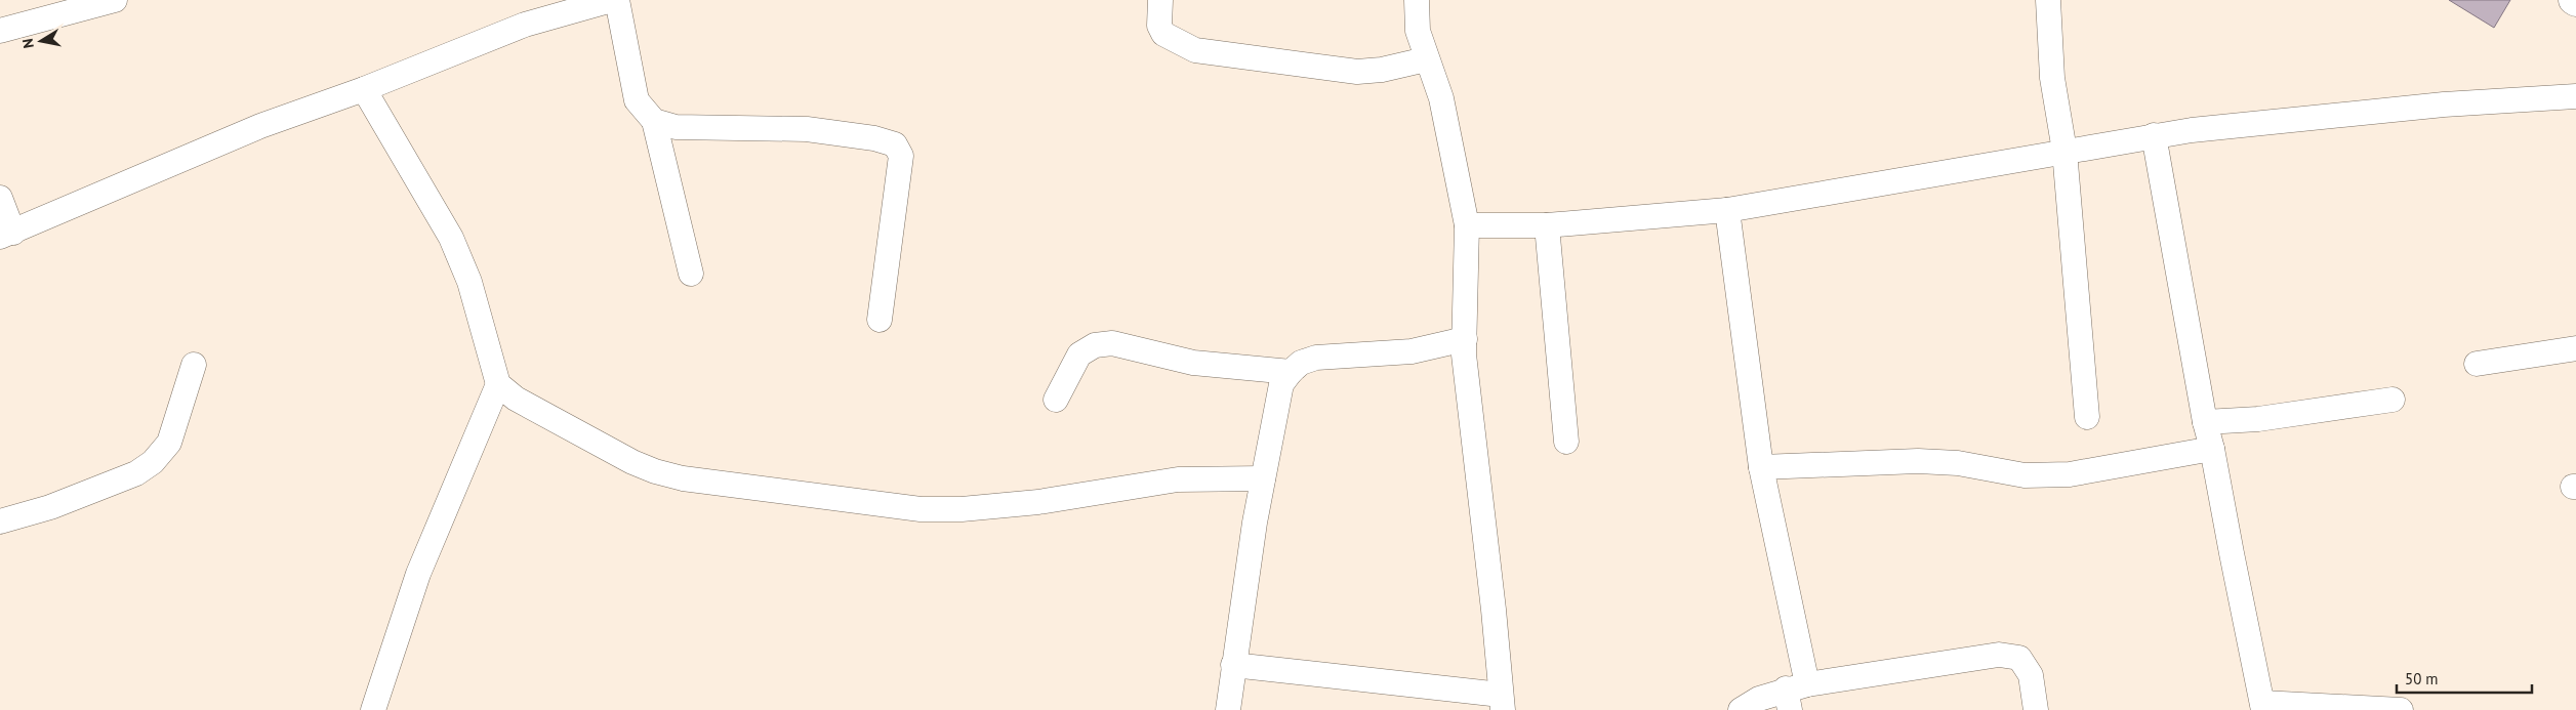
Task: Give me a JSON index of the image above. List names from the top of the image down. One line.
{"scale_bar":"50 m","north":"left"}
